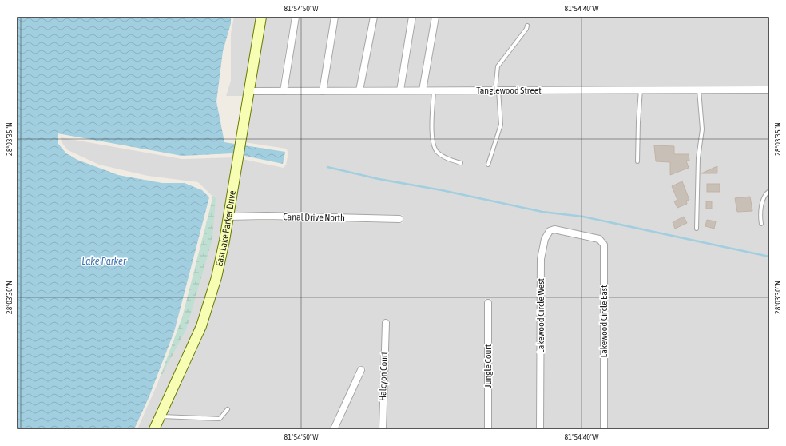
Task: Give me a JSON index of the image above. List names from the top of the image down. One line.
{"streets":{"street":["Tanglewood Street","Canal Drive North","East Lake Parker Drive","Lakewood Circle West","Lakewood Circle East","Jungle Court","Halcyon Court"]},"crossings":[["Tanglewood Street","East Lake Parker Drive"],["Canal Drive North","East Lake Parker Drive"],["Lakewood Circle West","Lakewood Circle East"]],"water":["Lake Parker"],"coordinates":["81°54'50\"W","81°54'40\"W","28°03'35\"N","28°03'30\"N"]}
